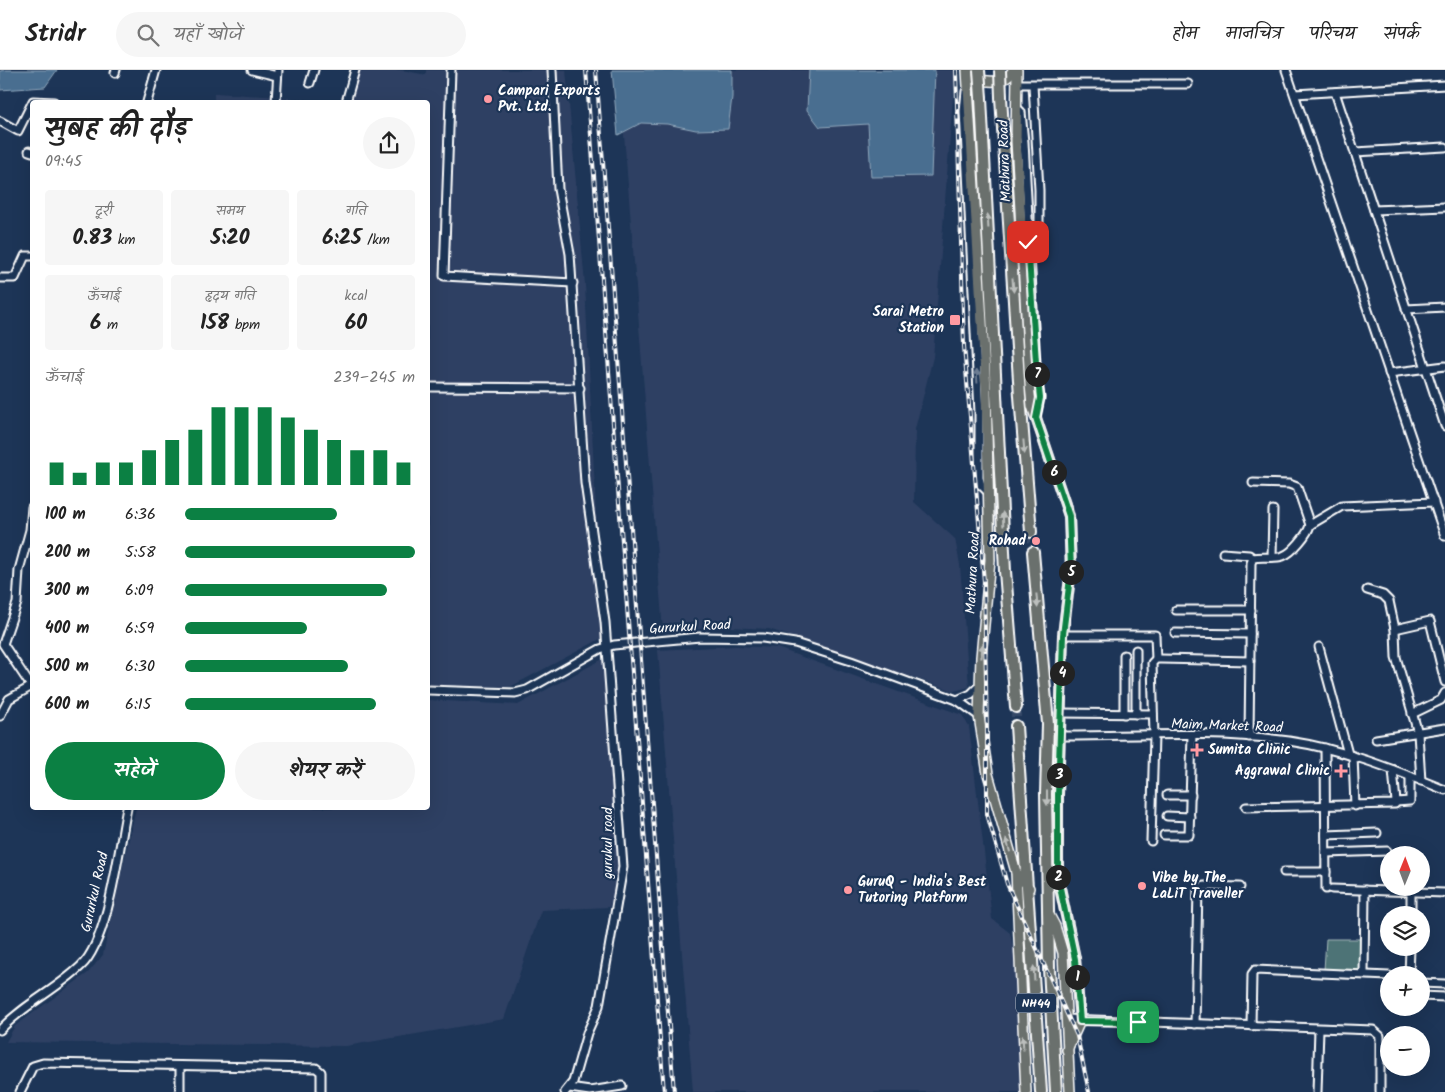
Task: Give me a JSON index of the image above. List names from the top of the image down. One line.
{"streets":{"highway":["Mathura Road","NH44"],"street":["Gururkul Road","Maim Market Road","gurukul road"]},"crossings":[["Mathura Road","Gururkul Road"],["Mathura Road","Maim Market Road"],["Mathura Road","NH44"],["Gururkul Road","gurukul road"]],"places":{"other":["Campari Exports Pvt. Ltd.","Rohad","Vibe by The LaLiT Traveller","GuruQ - India's Best Tutoring Platform"],"transit":["Sarai Metro Station"],"health":["Sumita Clinic","Aggrawal Clinic"]},"north":"top","page":{"header":"Stridr","search":"यहाँ खोजें","nav":["होम","मानचित्र","परिचय","संपर्क"],"heading":["सुबह की दौड़","09:45"],"stats":[["दूरी","0.83 km"],["समय","5:20"],["गति","6:25 /km"],["ऊँचाई","6 m"],["हृदय गति","158 bpm"],["kcal","60"]],"chart":["ऊँचाई","239–245 m"],"pins":["7","6","5","4","3","2","1"],"list":[{"name":"100 m","note":"6:36"},{"name":"200 m","note":"5:58"},{"name":"300 m","note":"6:09"},{"name":"400 m","note":"6:59"},{"name":"500 m","note":"6:30"},{"name":"600 m","note":"6:15"}],"buttons":["सहेजें","शेयर करें"],"map_buttons":["+","−"]}}
